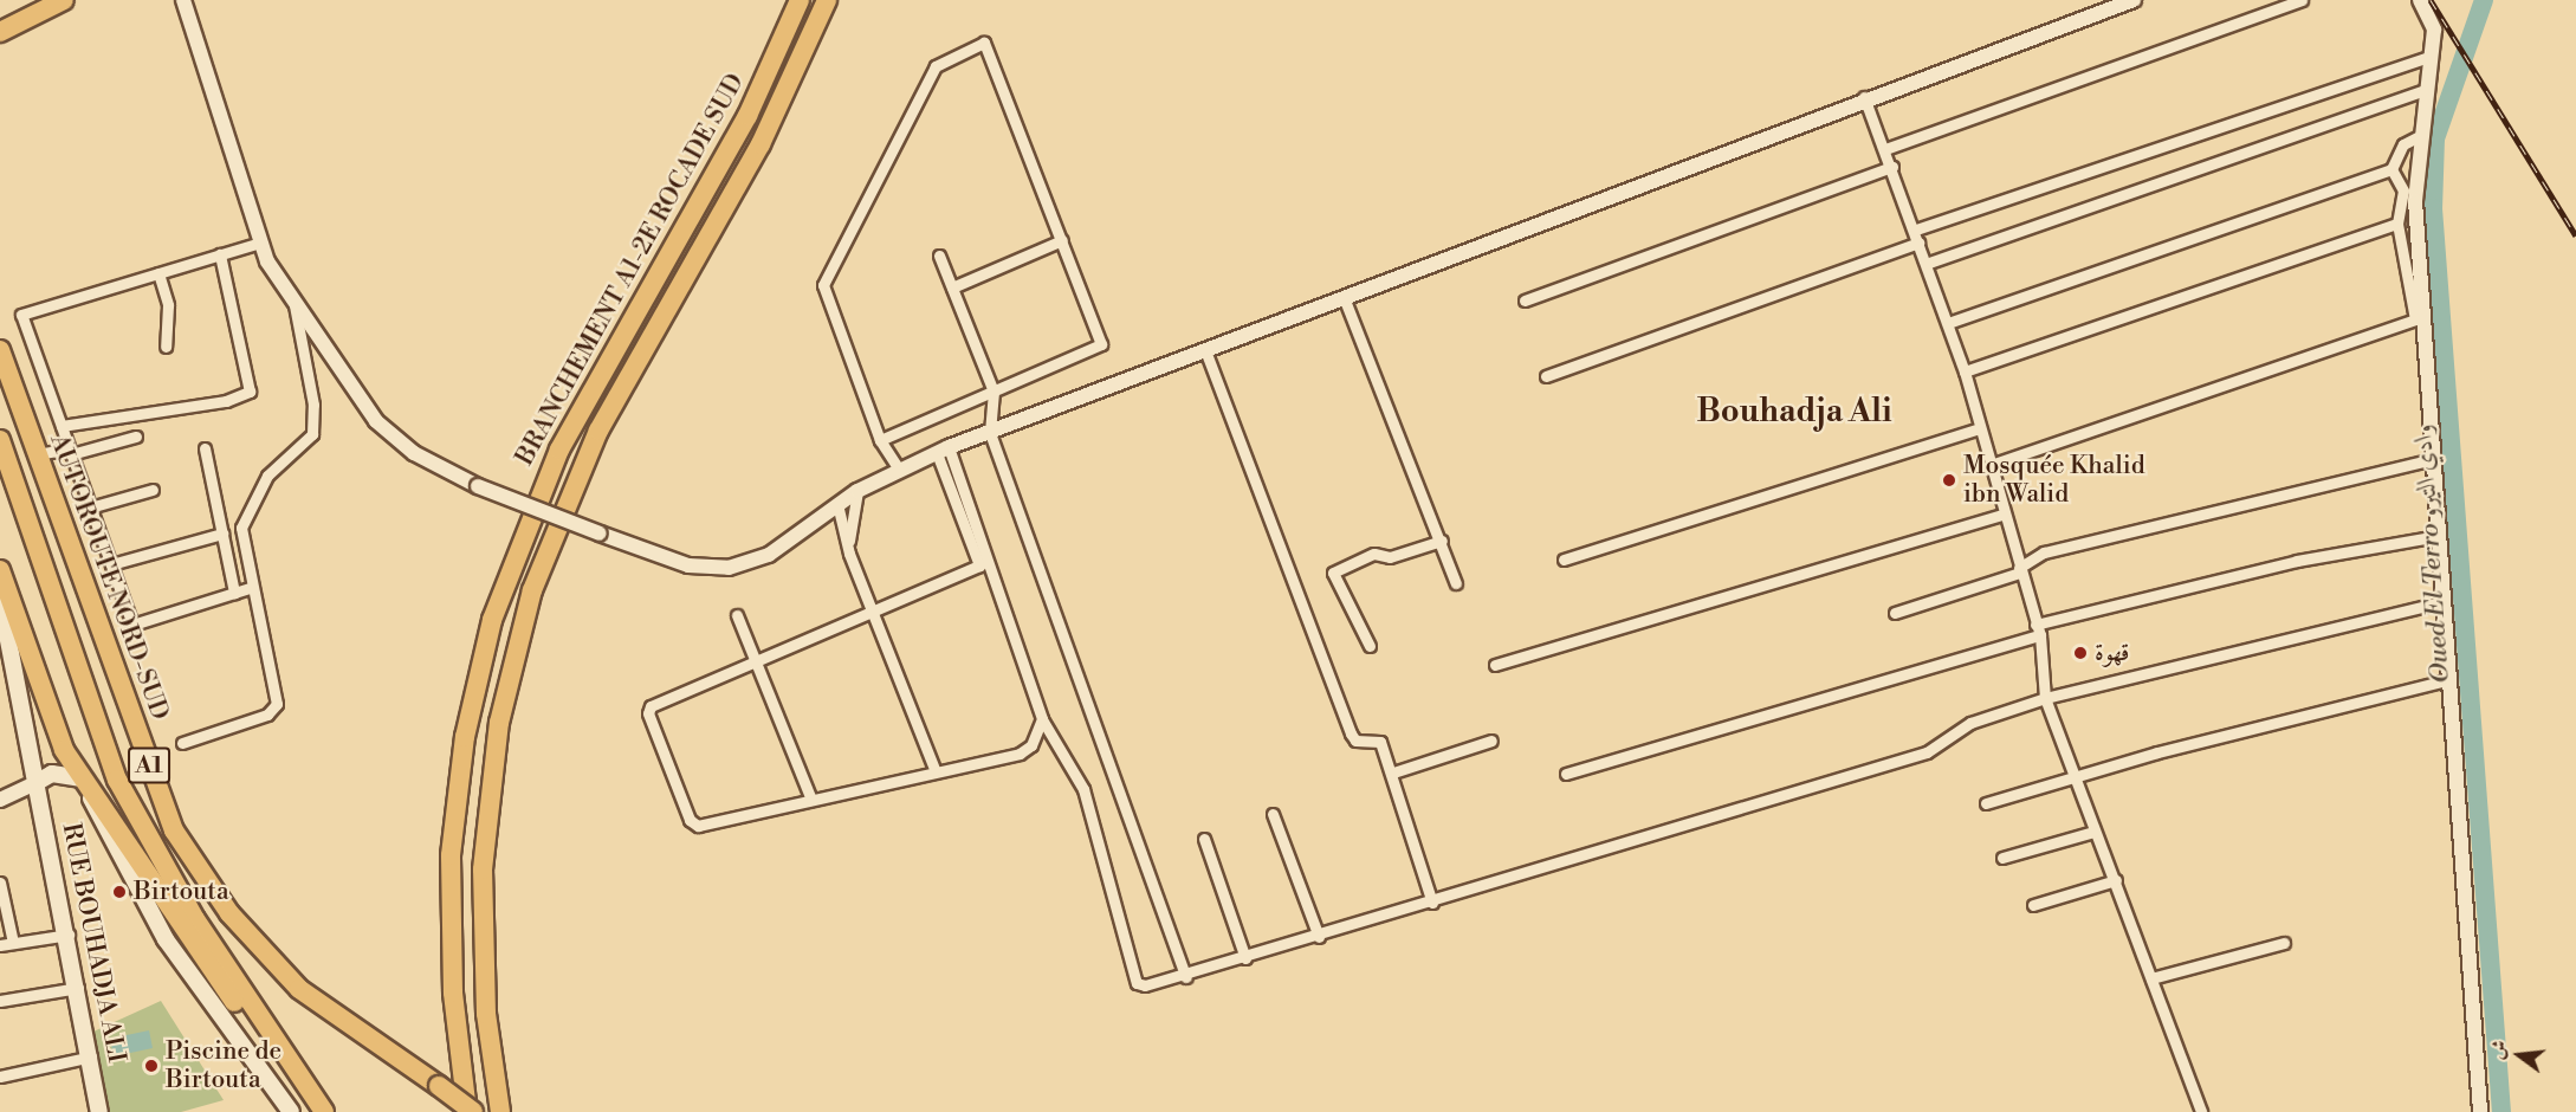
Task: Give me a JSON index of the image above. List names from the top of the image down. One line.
{"streets":{"highway":["BRANCHEMENT A1-2E ROCADE SUD","AUTOROUTE NORD-SUD","A1"],"main road":["RUE BOUHADJA ALI"]},"districts":["Bouhadja Ali"],"water":["Oued El Terro وادي التيرو"],"places":["Mosquée Khalid ibn Walid","قهوة","Birtouta","Piscine de Birtouta"],"north":"left"}
